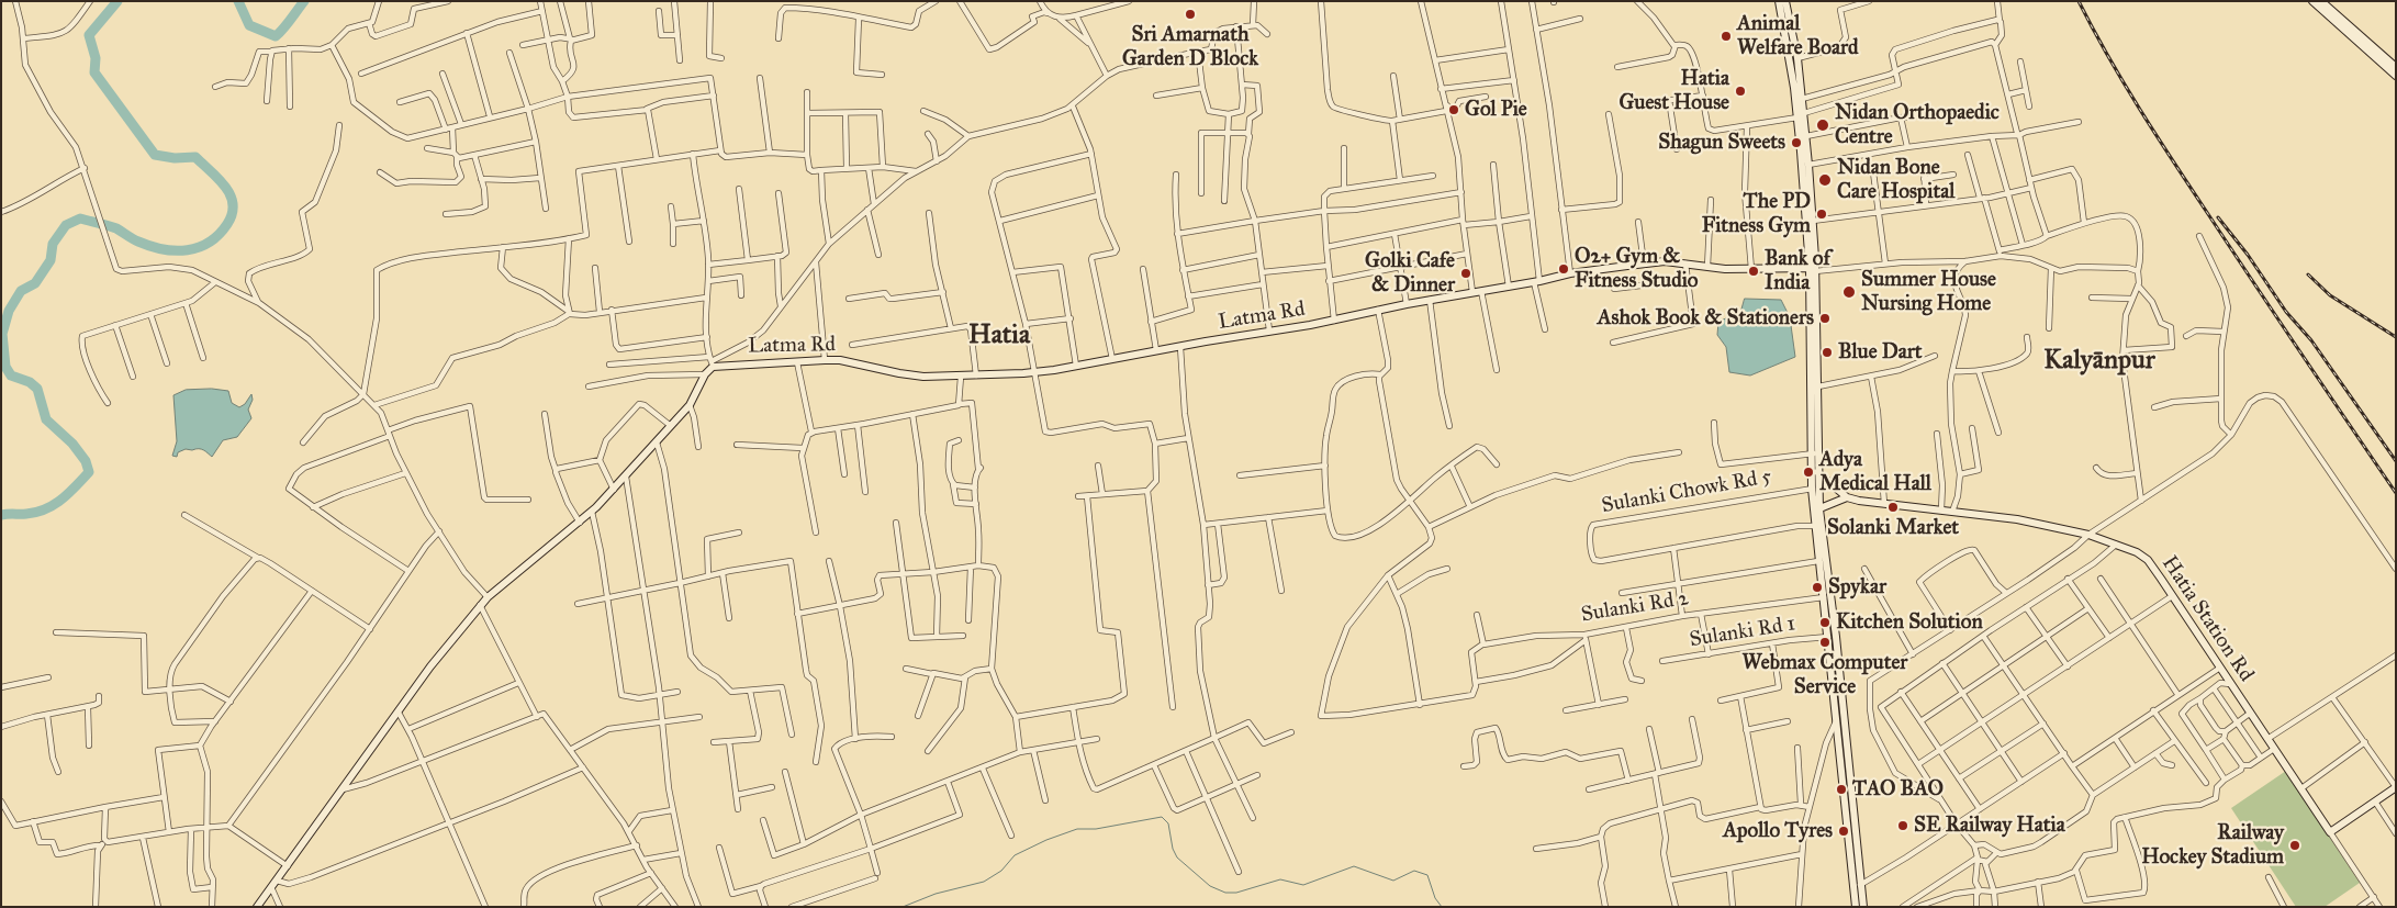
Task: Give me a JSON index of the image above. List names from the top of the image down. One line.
{"streets":{"street":["Latma Rd","Sulanki Chowk Rd 5","Sulanki Rd 2","Hatia Station Rd","Sulanki Rd 1"]},"districts":["Hatia","Kalyānpur"],"places":["Sri Amarnath Garden D Block","Animal Welfare Board","Hatia Guest House","Gol Pie","Nidan Orthopaedic Centre","Shagun Sweets","Nidan Bone Care Hospital","The PD Fitness Gym","O2+ Gym & Fitness Studio","Bank of India","Golki Cafe & Dinner","Summer House Nursing Home","Ashok Book & Stationers","Blue Dart","Adya Medical Hall","Solanki Market","Spykar","Kitchen Solution","Webmax Computer Service","TAO BAO","SE Railway Hatia","Apollo Tyres","Railway Hockey Stadium"]}
